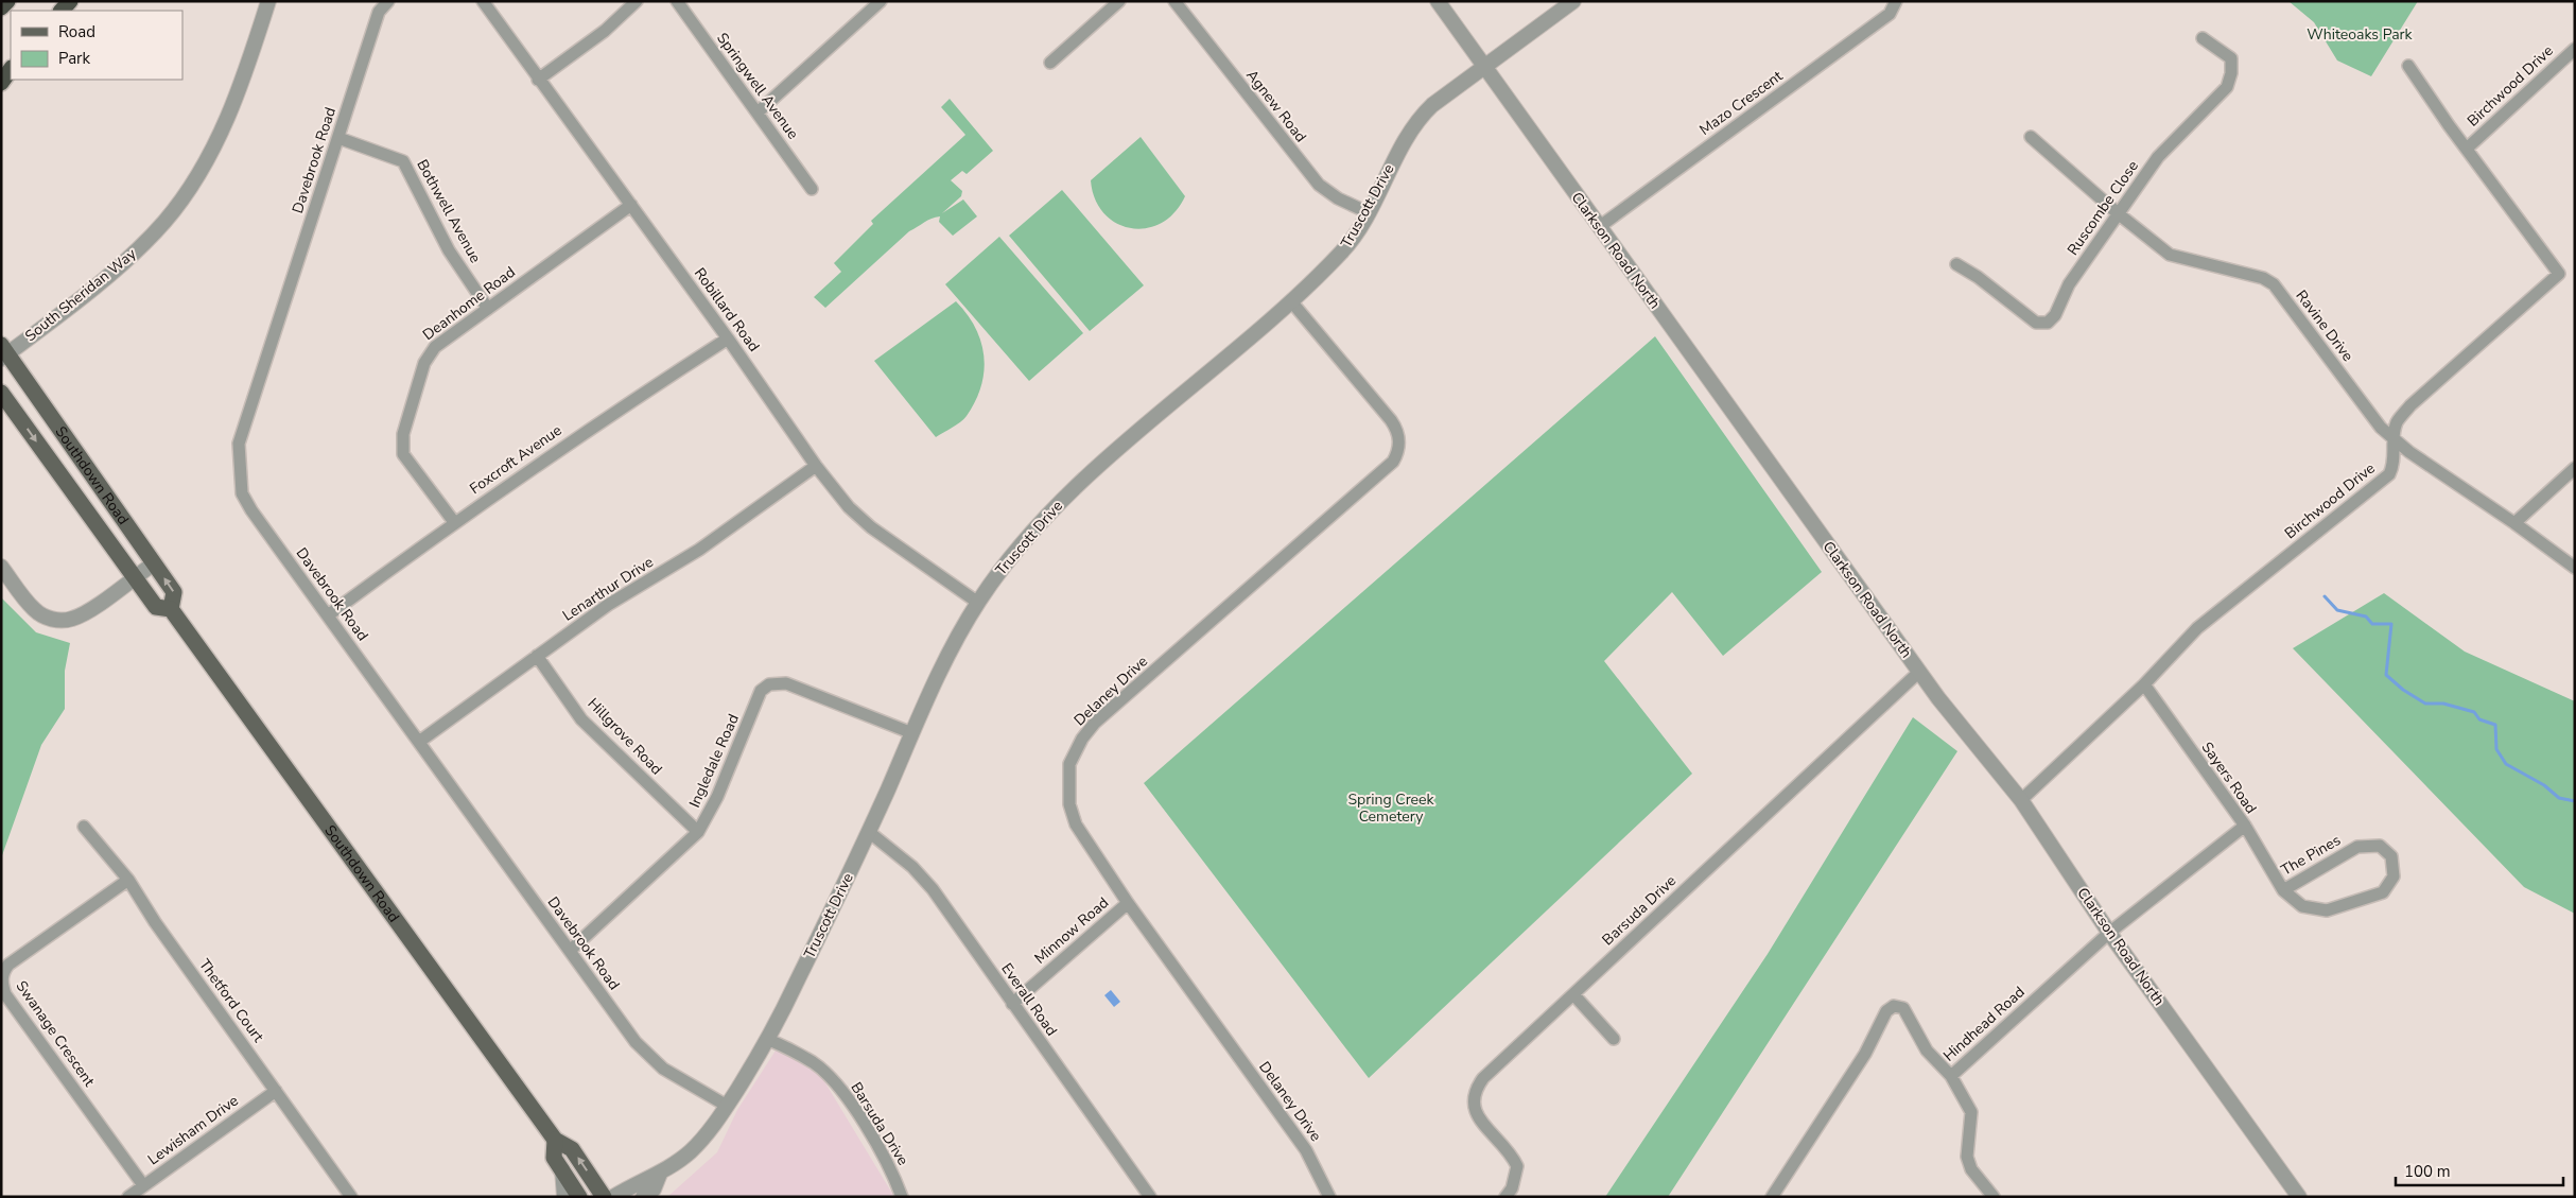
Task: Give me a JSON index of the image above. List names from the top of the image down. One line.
{"streets":{"main road":["Southdown Road"],"street":["Springwell Avenue","Birchwood Drive","Mazo Crescent","Agnew Road","Davebrook Road","Truscott Drive","Ruscombe Close","Bothwell Avenue","Clarkson Road North","South Sheridan Way","Deanhome Road","Robillard Road","Ravine Drive","Foxcroft Avenue","Lenarthur Drive","Delaney Drive","Hillgrove Road","Ingledale Road","Sayers Road","The Pines","Barsuda Drive","Minnow Road","Everall Road","Thetford Court","Hindhead Road","Swanage Crescent","Lewisham Drive"]},"crossings":[["Birchwood Drive","Clarkson Road North"],["Birchwood Drive","Ravine Drive"],["Birchwood Drive","Sayers Road"],["Mazo Crescent","Clarkson Road North"],["Agnew Road","Truscott Drive"],["Davebrook Road","Truscott Drive"],["Davebrook Road","Bothwell Avenue"],["Davebrook Road","Foxcroft Avenue"],["Davebrook Road","Lenarthur Drive"],["Davebrook Road","Ingledale Road"],["Truscott Drive","Clarkson Road North"],["Truscott Drive","Robillard Road"],["Truscott Drive","Delaney Drive"],["Truscott Drive","Ingledale Road"],["Truscott Drive","Barsuda Drive"],["Truscott Drive","Everall Road"],["Ruscombe Close","Ravine Drive"],["Bothwell Avenue","Deanhome Road"],["Clarkson Road North","Sayers Road"],["Clarkson Road North","Barsuda Drive"],["Clarkson Road North","Hindhead Road"],["South Sheridan Way","Southdown Road"],["Deanhome Road","Robillard Road"],["Deanhome Road","Foxcroft Avenue"],["Robillard Road","Foxcroft Avenue"],["Robillard Road","Lenarthur Drive"],["Lenarthur Drive","Hillgrove Road"],["Delaney Drive","Minnow Road"],["Hillgrove Road","Ingledale Road"],["Sayers Road","The Pines"],["Sayers Road","Hindhead Road"],["Minnow Road","Everall Road"],["Thetford Court","Swanage Crescent"],["Thetford Court","Lewisham Drive"],["Swanage Crescent","Lewisham Drive"]],"parks":["Whiteoaks Park","Spring Creek Cemetery"],"legend":["Road","Park"],"scale_bar":"100 m"}
